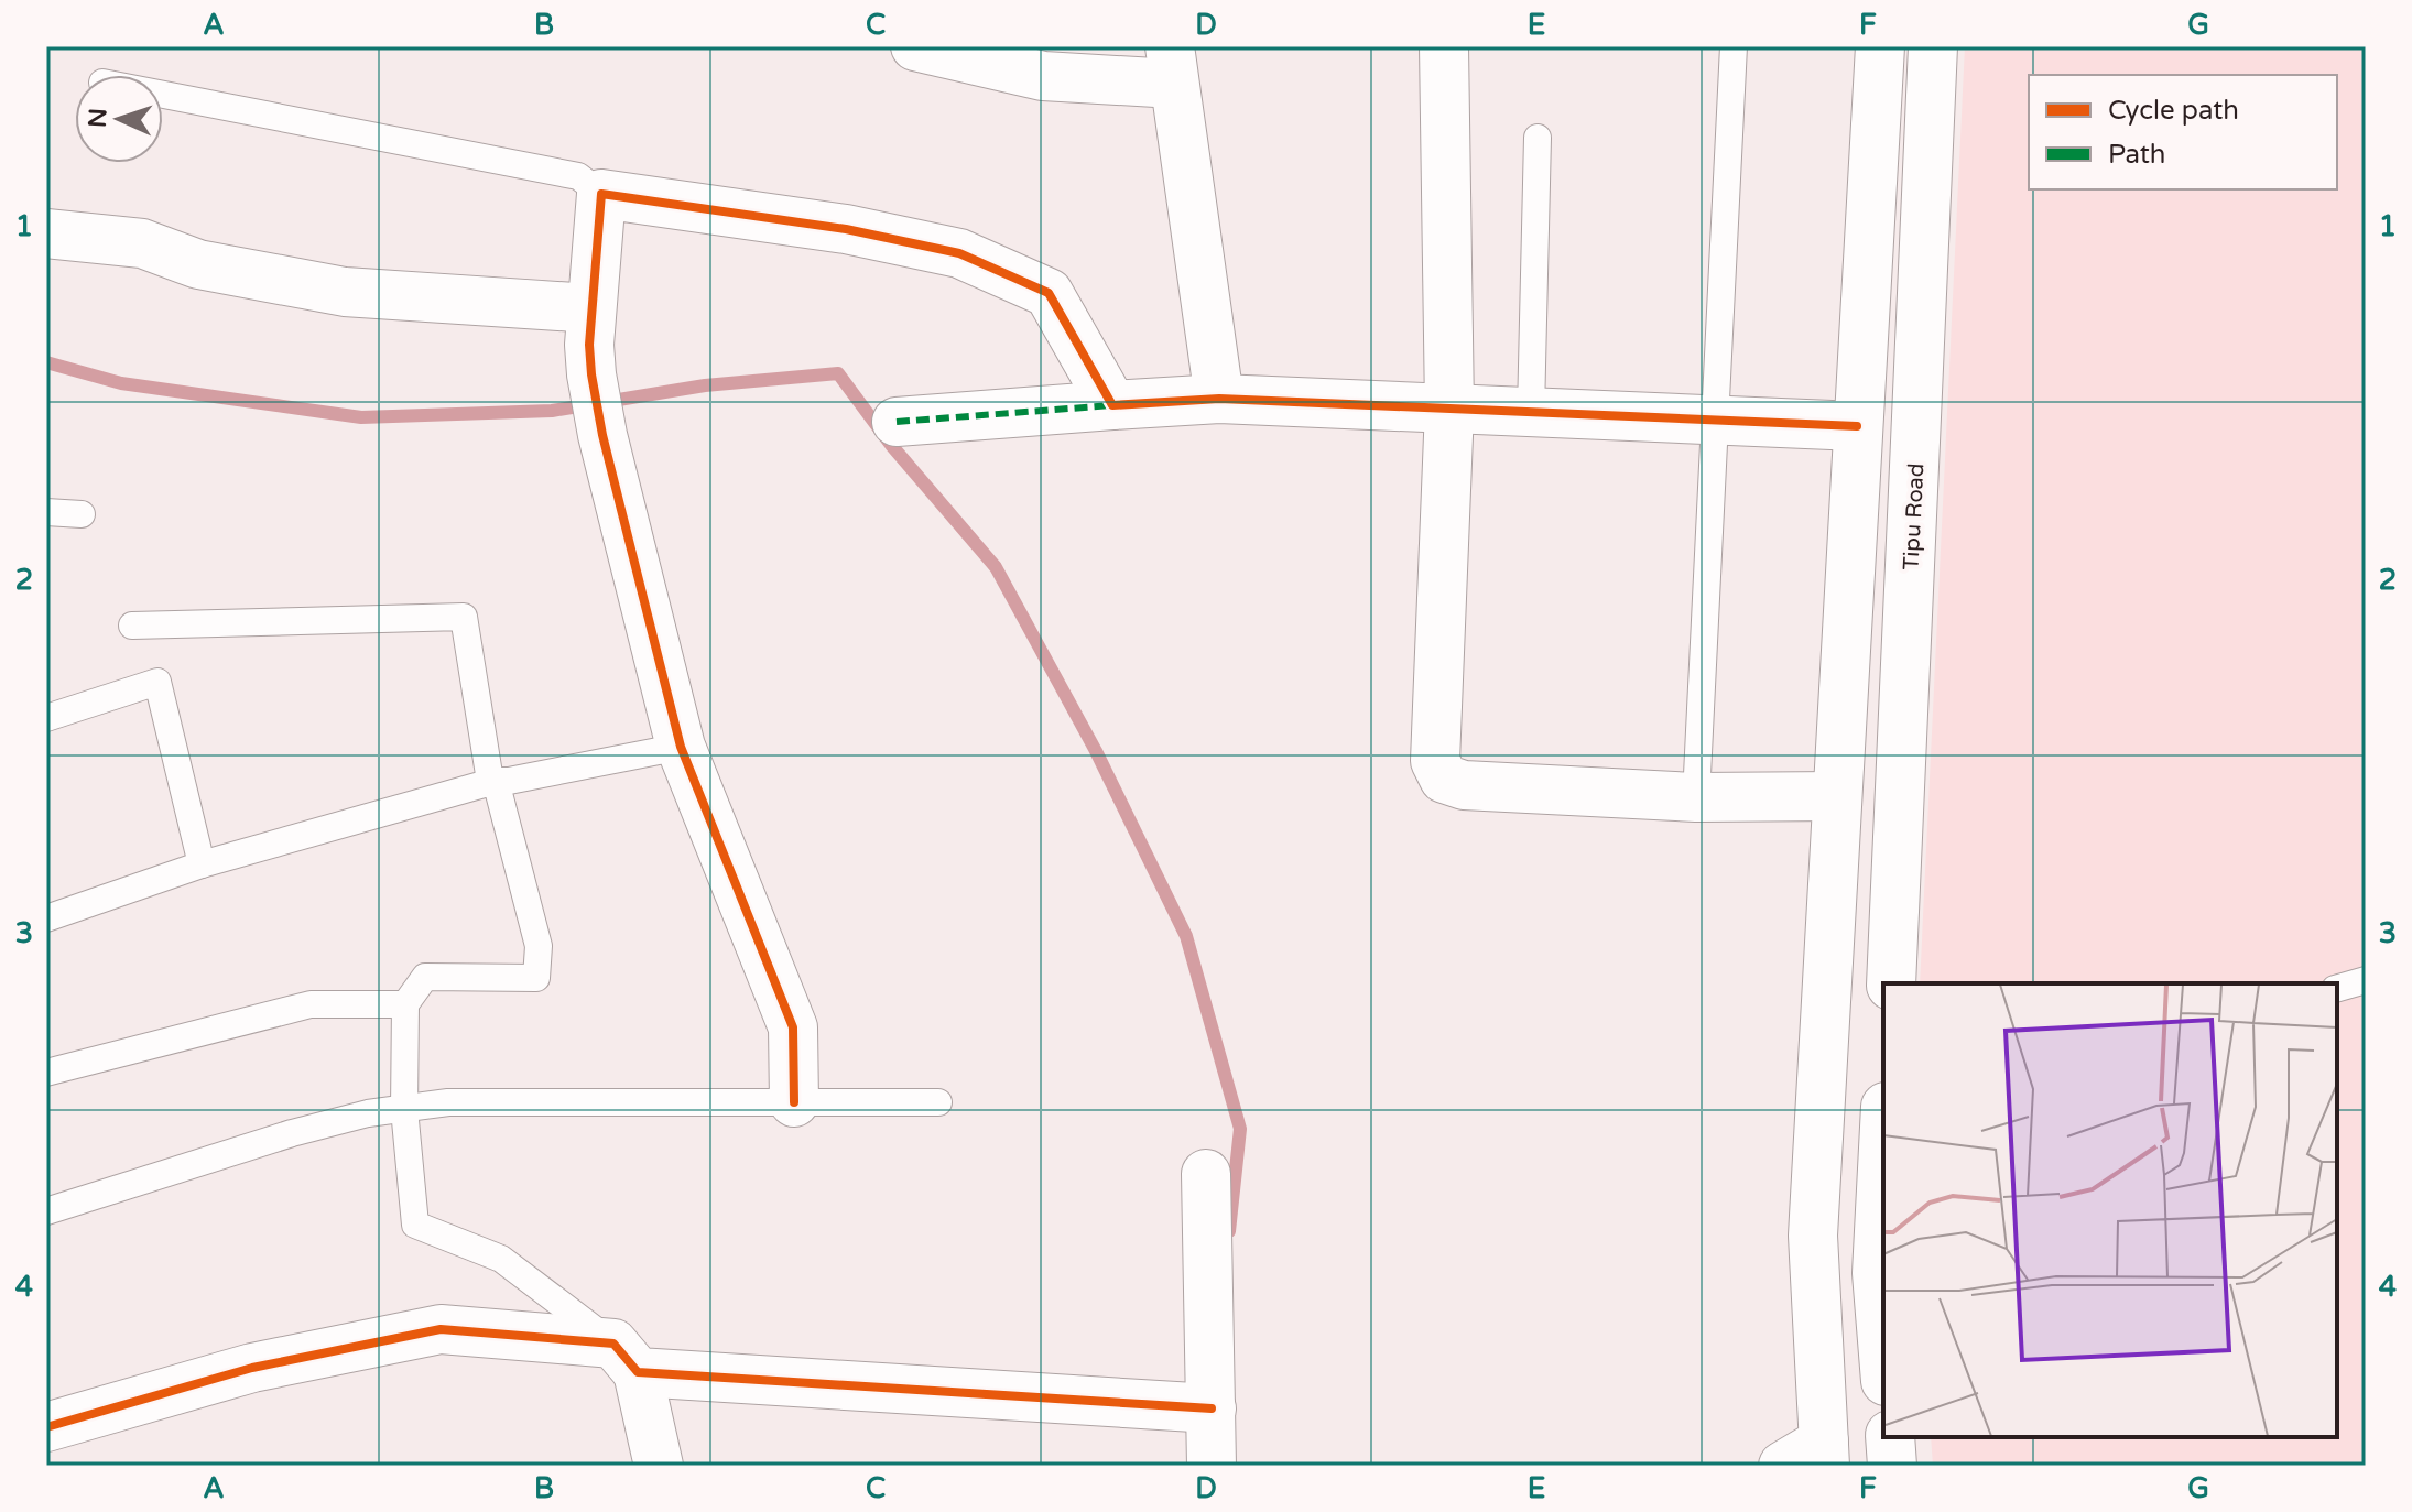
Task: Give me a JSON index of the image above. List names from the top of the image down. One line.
{"streets":{"street":["Tipu Road"]},"legend":["Cycle path","Path"],"north":"left","grid":{"columns":["A","B","C","D","E","F","G"],"rows":["1","2","3","4"]}}
